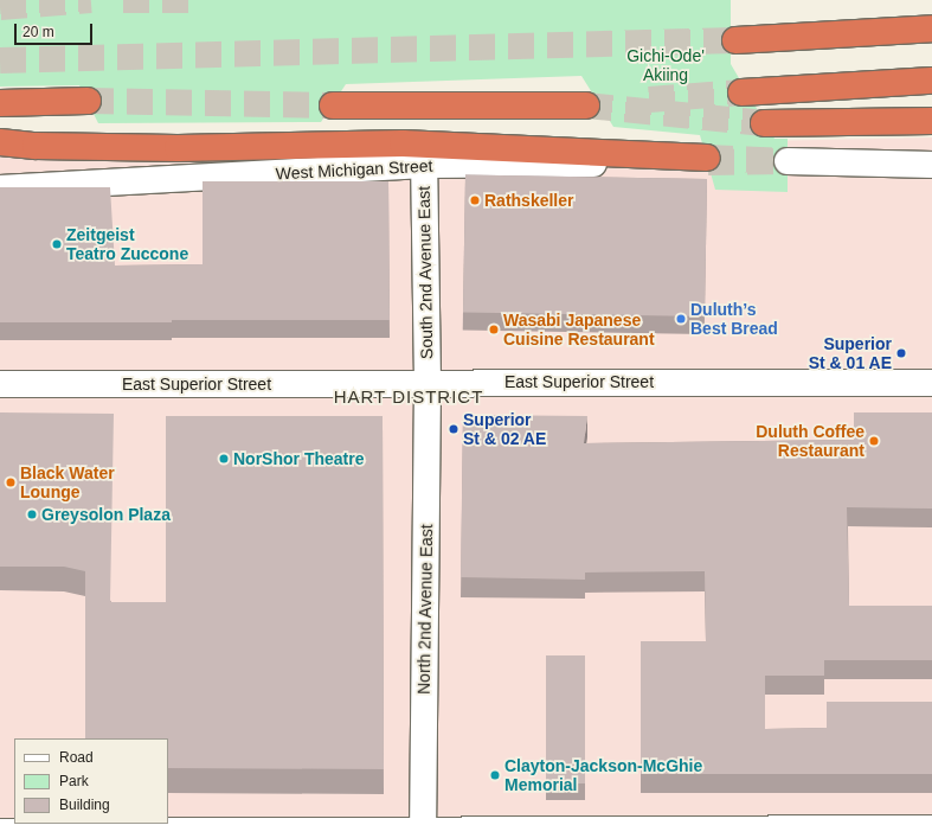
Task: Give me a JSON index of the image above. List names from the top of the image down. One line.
{"streets":{"street":["West Michigan Street","South 2nd Avenue East","East Superior Street","North 2nd Avenue East"]},"crossings":[["West Michigan Street","South 2nd Avenue East"],["South 2nd Avenue East","East Superior Street"],["South 2nd Avenue East","North 2nd Avenue East"],["East Superior Street","North 2nd Avenue East"]],"districts":["HART DISTRICT"],"parks":["Gichi-Ode' Akiing"],"places":["Rathskeller","Zeitgeist Teatro Zuccone","Duluth’s Best Bread","Wasabi Japanese Cuisine Restaurant","Superior St & 01 AE","Superior St & 02 AE","Duluth Coffee Restaurant","NorShor Theatre","Black Water Lounge","Greysolon Plaza","Clayton-Jackson-McGhie Memorial"],"legend":["Road","Park","Building"],"scale_bar":"20 m"}
